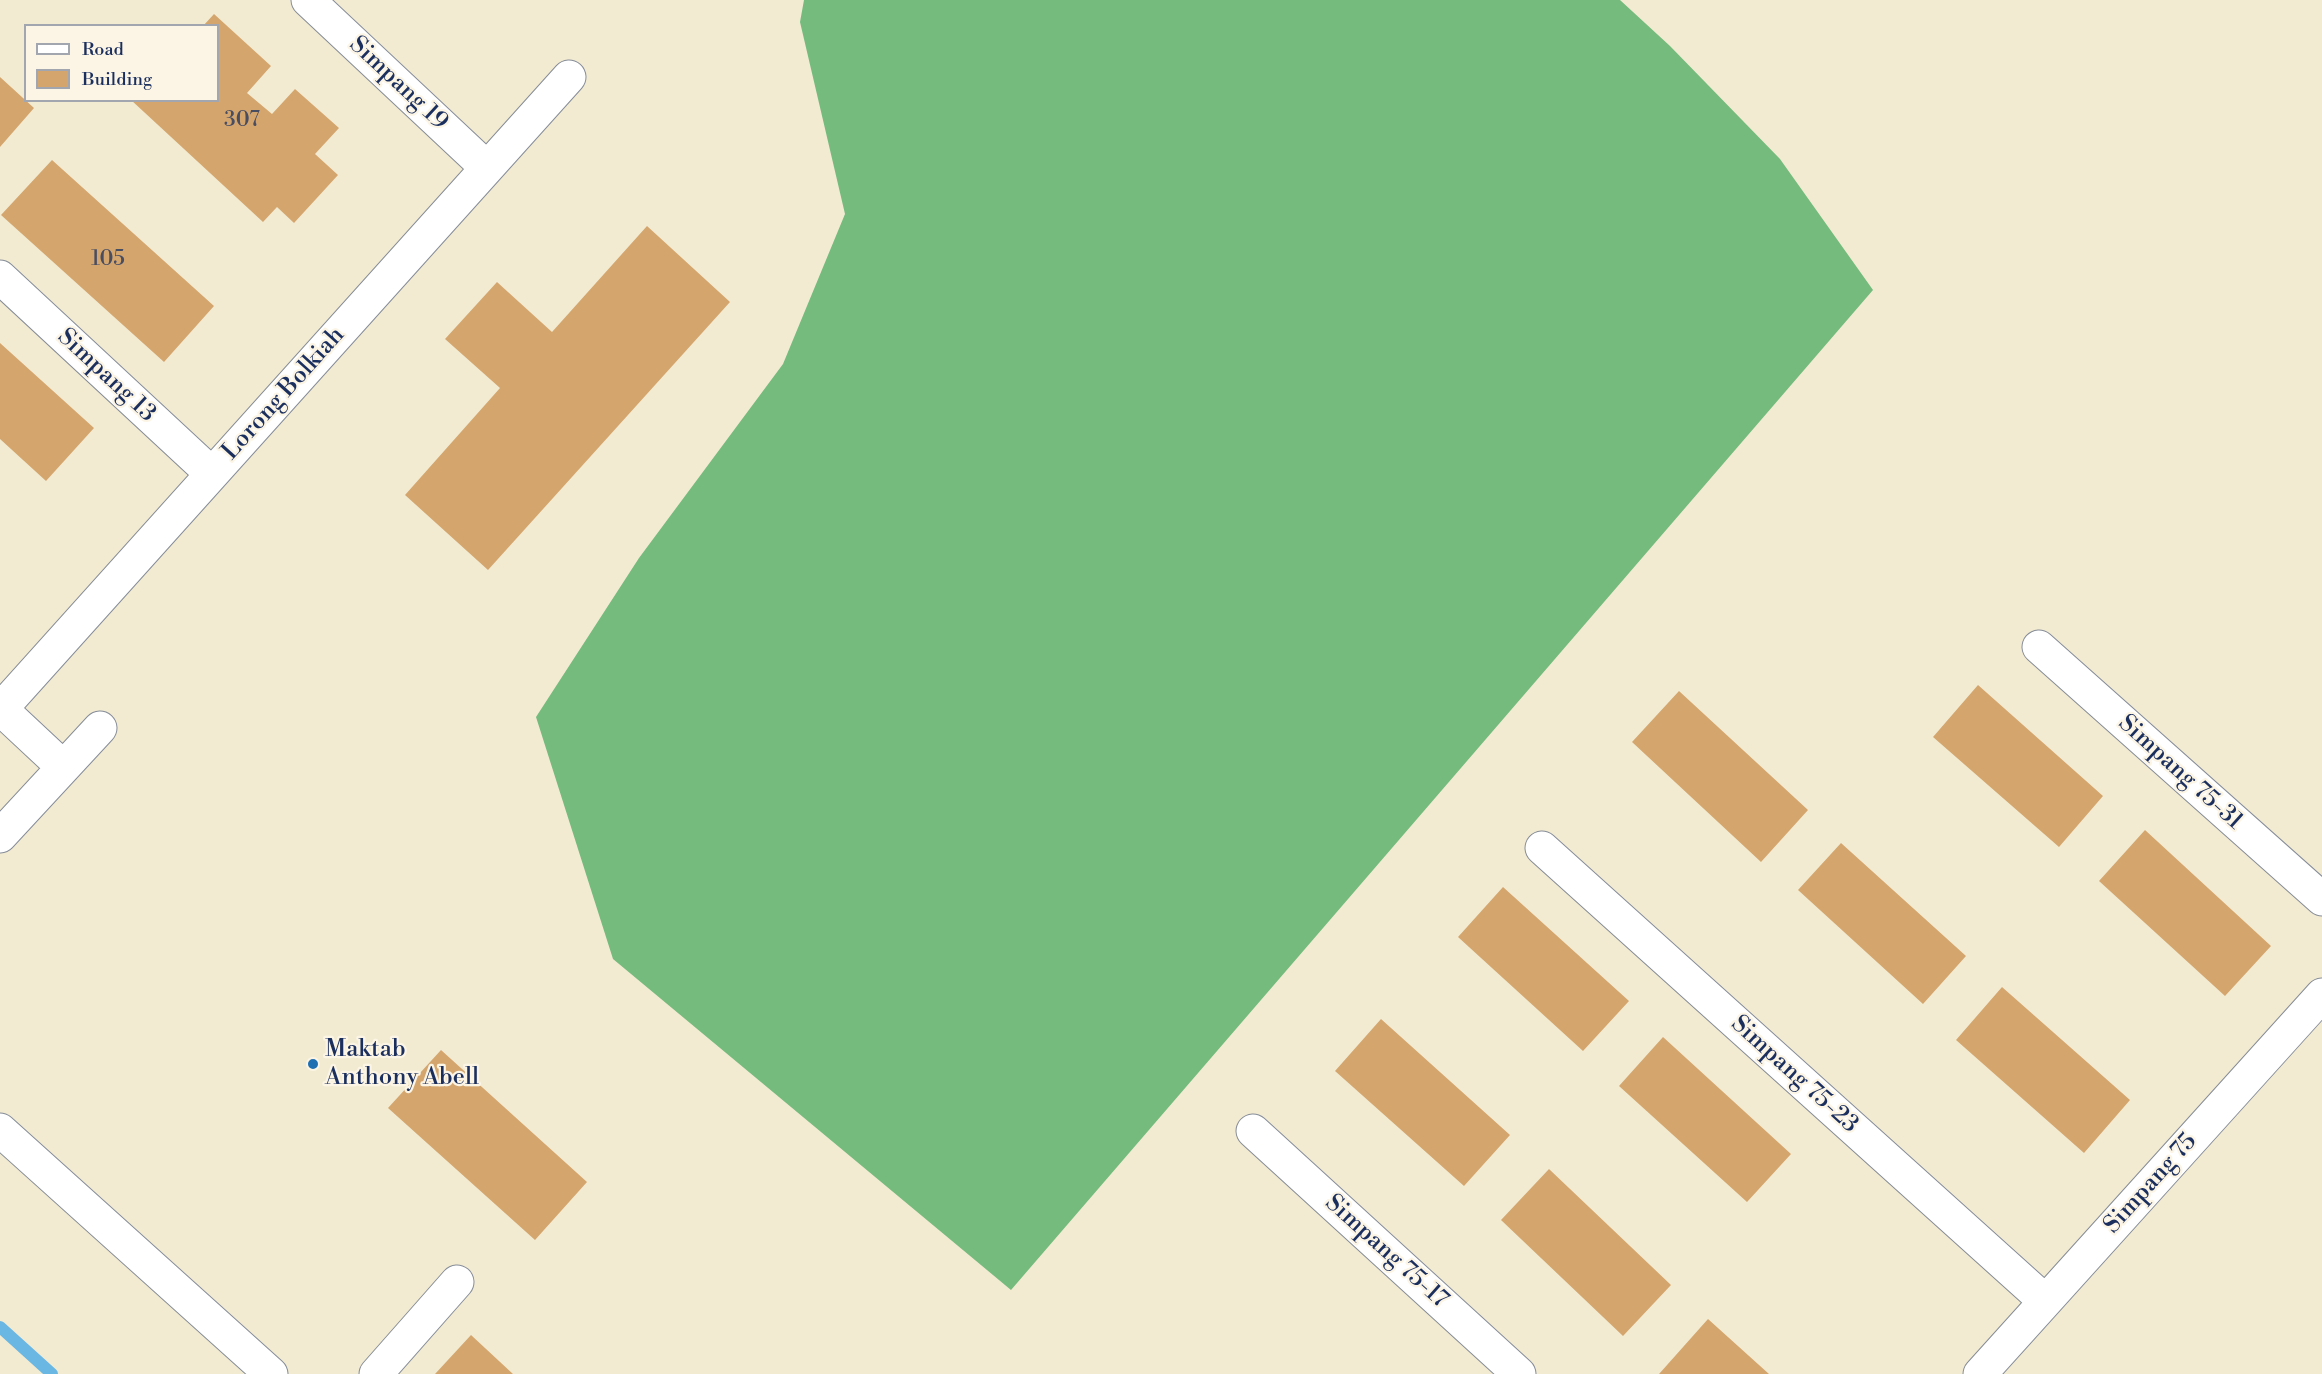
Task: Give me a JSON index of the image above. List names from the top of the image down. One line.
{"streets":{"street":["Simpang 19","Simpang 13","Lorong Bolkiah","Simpang 75-31","Simpang 75-23","Simpang 75","Simpang 75-17"]},"crossings":[["Simpang 19","Lorong Bolkiah"],["Simpang 13","Lorong Bolkiah"],["Simpang 75-23","Simpang 75"]],"places":["Maktab Anthony Abell"],"house_numbers":["307","105"],"legend":["Road","Building"]}
